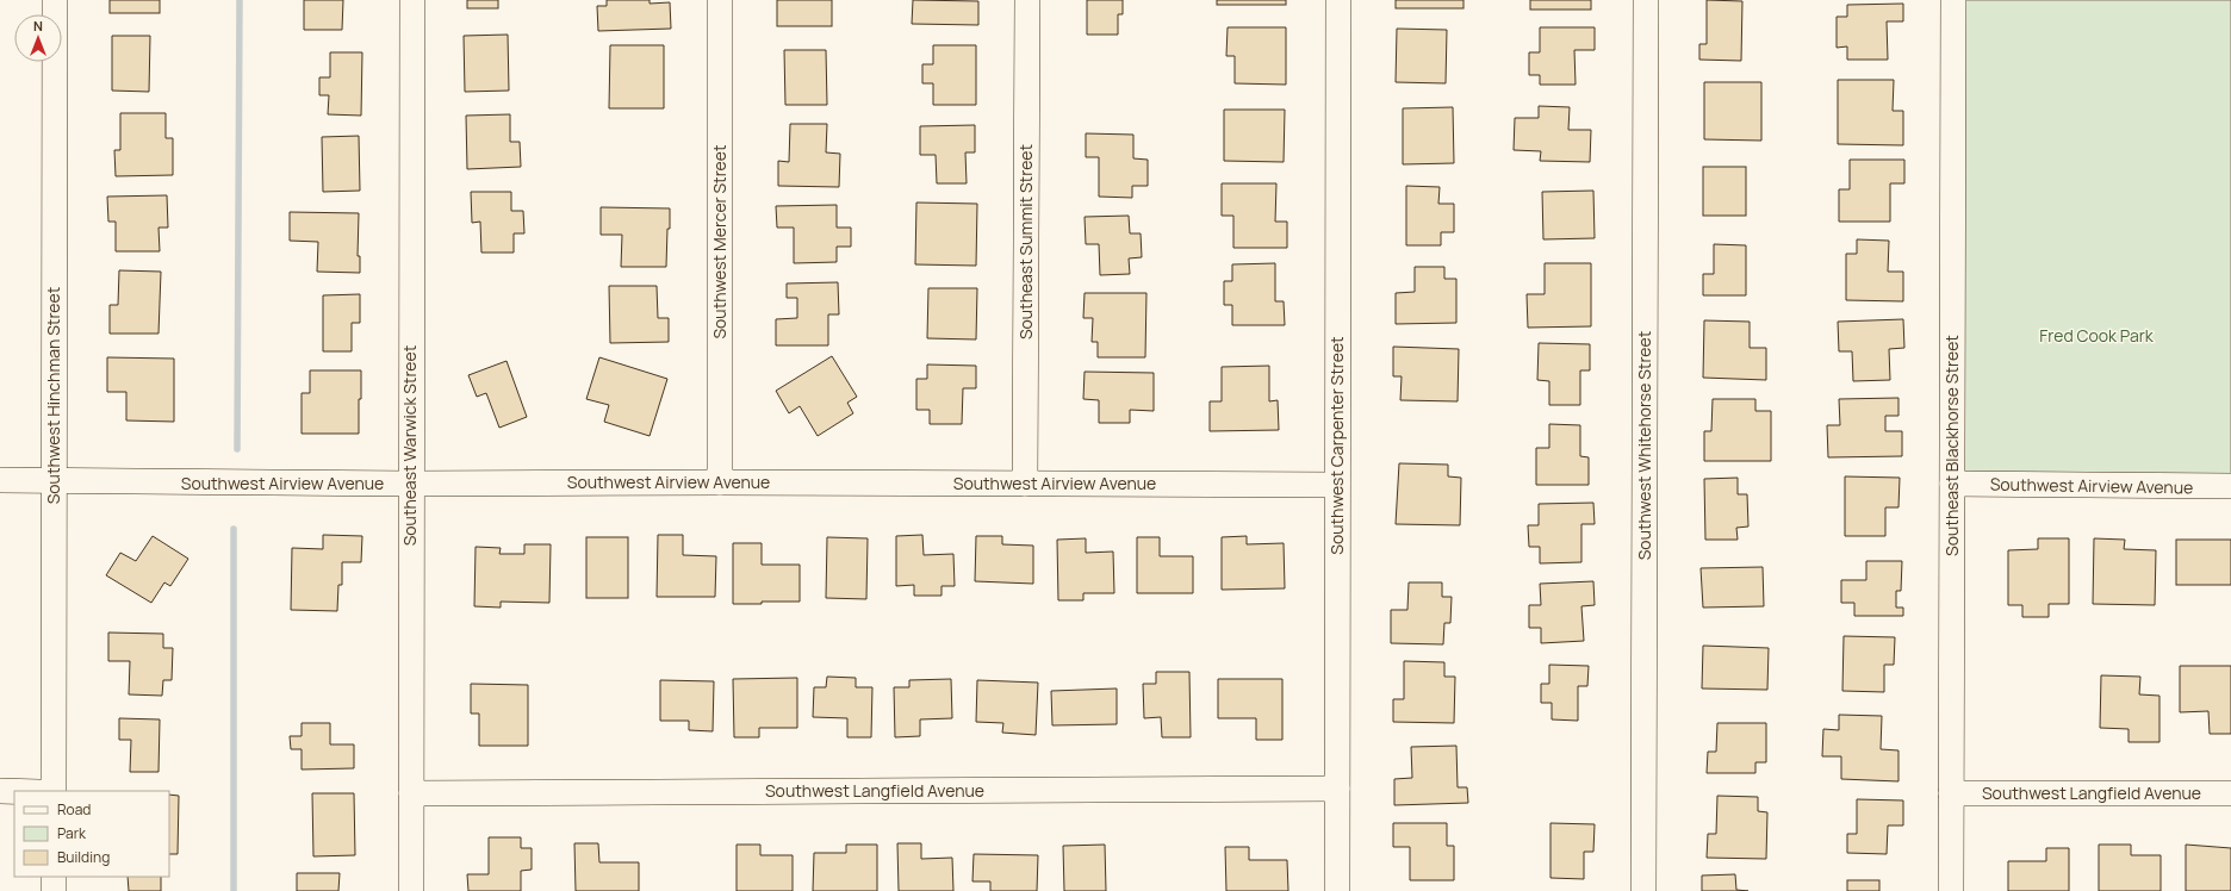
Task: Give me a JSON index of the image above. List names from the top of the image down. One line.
{"streets":{"street":["Southwest Mercer Street","Southeast Summit Street","Southwest Hinchman Street","Southeast Warwick Street","Southwest Carpenter Street","Southwest Whitehorse Street","Southeast Blackhorse Street","Southwest Airview Avenue","Southwest Langfield Avenue"]},"crossings":[["Southwest Mercer Street","Southwest Airview Avenue"],["Southeast Summit Street","Southwest Airview Avenue"],["Southwest Hinchman Street","Southwest Airview Avenue"],["Southeast Warwick Street","Southwest Airview Avenue"],["Southeast Warwick Street","Southwest Langfield Avenue"],["Southwest Carpenter Street","Southwest Airview Avenue"],["Southwest Carpenter Street","Southwest Langfield Avenue"],["Southeast Blackhorse Street","Southwest Airview Avenue"],["Southeast Blackhorse Street","Southwest Langfield Avenue"]],"parks":["Fred Cook Park"],"legend":["Road","Park","Building"],"north":"top"}
